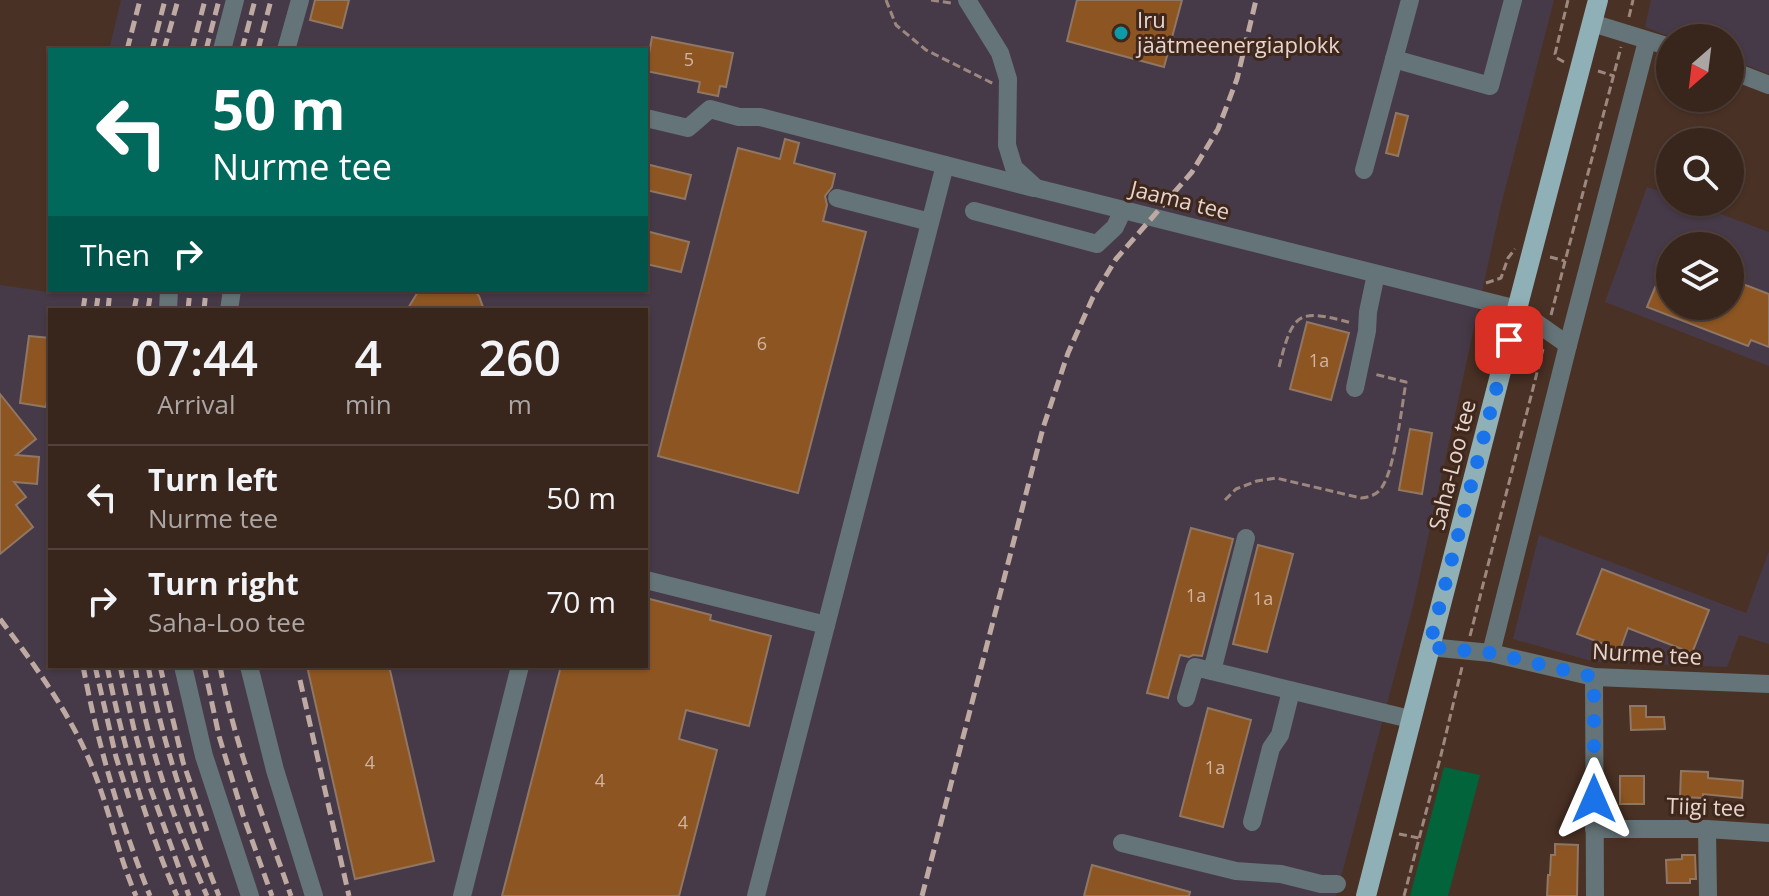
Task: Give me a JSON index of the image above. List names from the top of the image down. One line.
{"streets":{"main road":["Saha-Loo tee"],"street":["Jaama tee","Nurme tee","Tiigi tee"]},"crossings":[["Jaama tee","Saha-Loo tee"],["Saha-Loo tee","Nurme tee"]],"places":["Iru jäätmeenergiaplokk"],"house_numbers":["5","6","1a","1a","1a","4","1a","4","4"],"north":"bottom left","page":{"turn":["50 m","Nurme tee"],"then":"Then","eta":["07:44","Arrival","4","min","260","m"],"list":[{"name":"Turn left","note":"Nurme tee","value":"50 m"},{"name":"Turn right","note":"Saha-Loo tee","value":"70 m"}]}}
